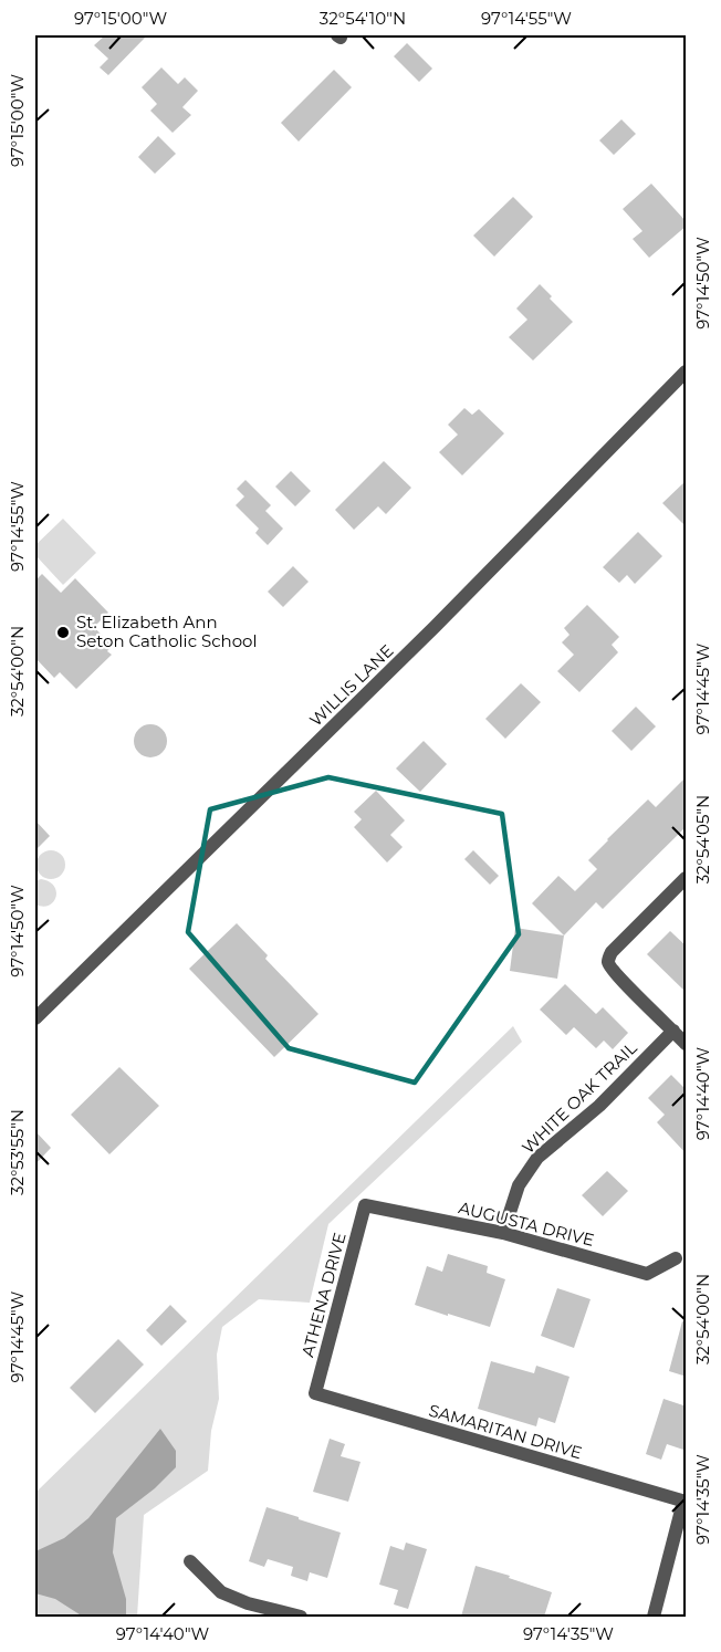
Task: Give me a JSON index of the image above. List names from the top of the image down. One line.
{"streets":{"street":["WILLIS LANE","WHITE OAK TRAIL","AUGUSTA DRIVE","ATHENA DRIVE","SAMARITAN DRIVE"]},"crossings":[["WHITE OAK TRAIL","AUGUSTA DRIVE"],["AUGUSTA DRIVE","ATHENA DRIVE"],["ATHENA DRIVE","SAMARITAN DRIVE"]],"places":["St. Elizabeth Ann Seton Catholic School"],"coordinates":["97°15'00\"W","32°54'10\"N","97°14'55\"W","97°14'50\"W","32°54'00\"N","97°14'45\"W","32°54'05\"N","97°14'40\"W","32°53'55\"N","97°14'35\"W"]}
